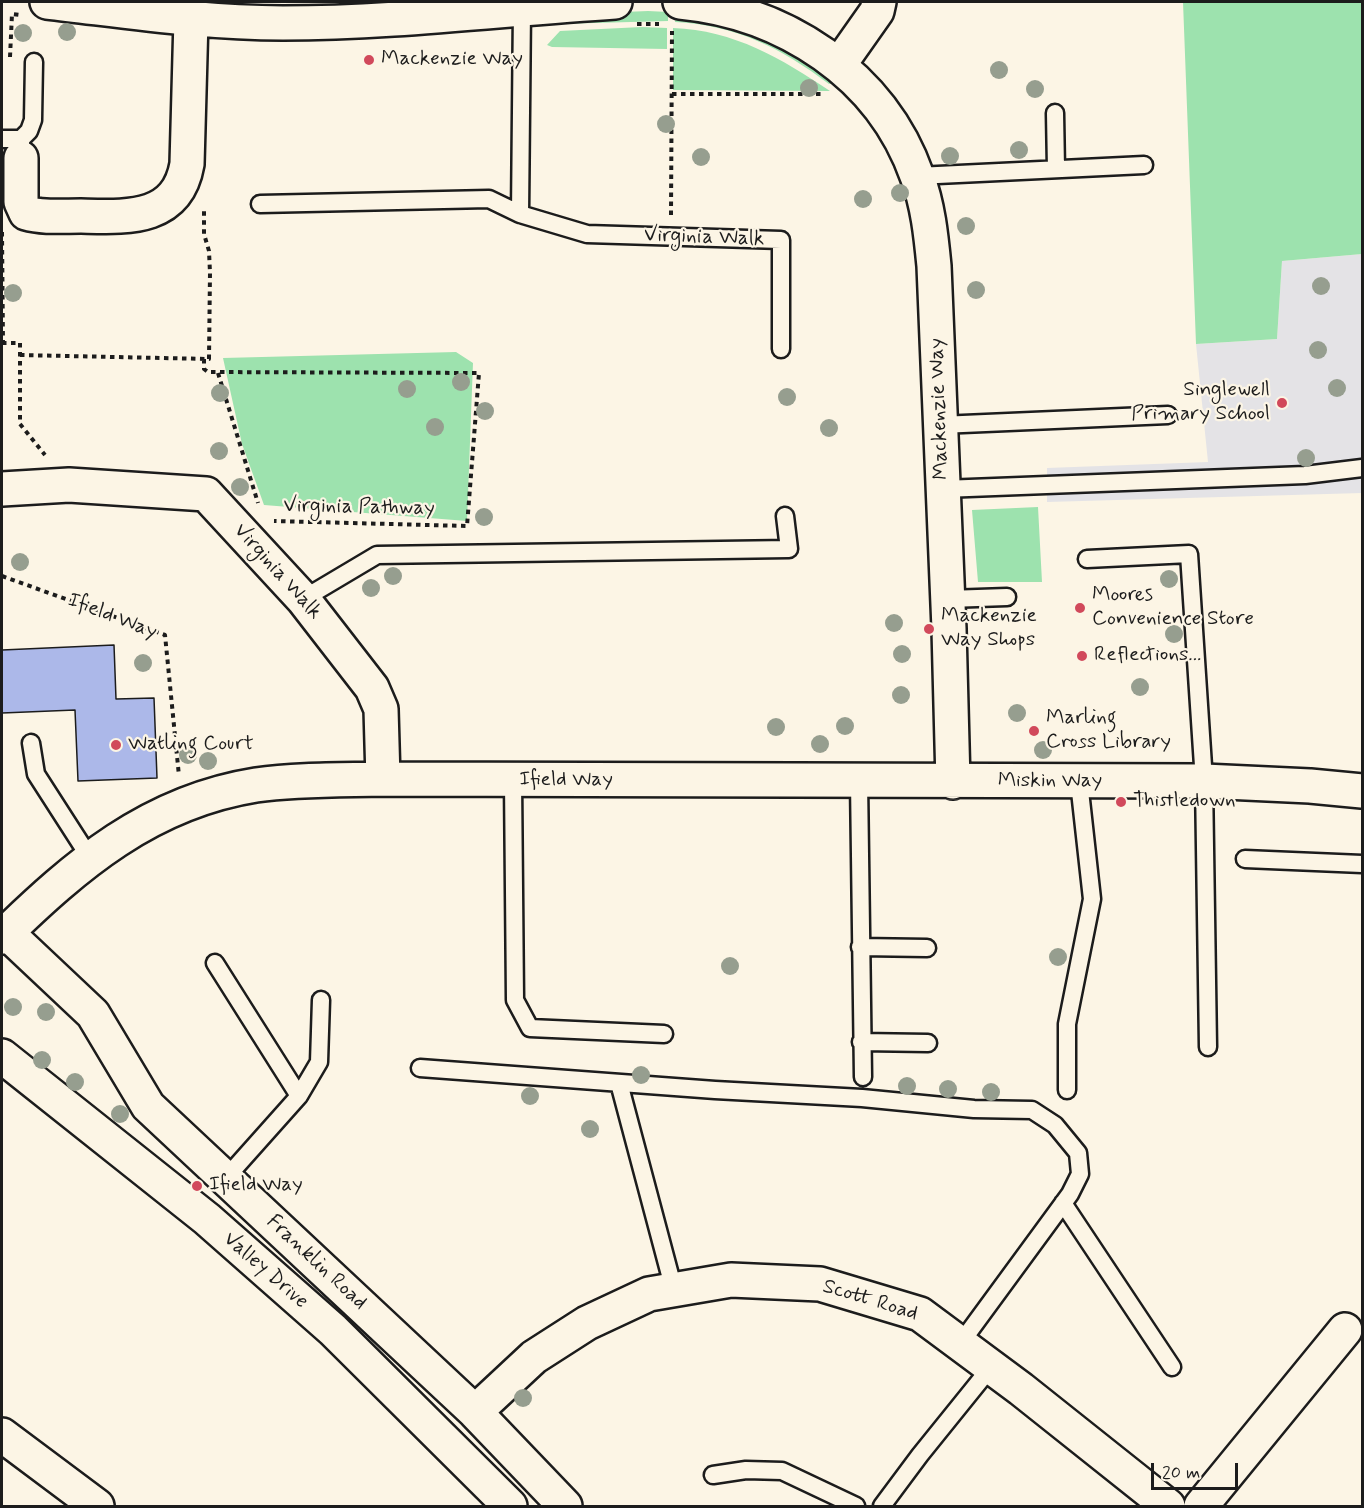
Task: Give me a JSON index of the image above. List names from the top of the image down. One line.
{"streets":{"street":["Virginia Walk","Mackenzie Way","Ifield Way","Miskin Way","Franklin Road","Valley Drive","Scott Road"],"path":["Virginia Pathway"]},"crossings":[["Virginia Walk","Ifield Way"],["Mackenzie Way","Ifield Way"],["Mackenzie Way","Miskin Way"],["Ifield Way","Miskin Way"],["Ifield Way","Franklin Road"],["Franklin Road","Scott Road"]],"places":["Mackenzie Way","Singlewell Primary School","Moores Convenience Store","Mackenzie Way Shops","Reflections...","Marling Cross Library","Watling Court","Thistledown","Ifield Way"],"scale_bar":"20 m"}
